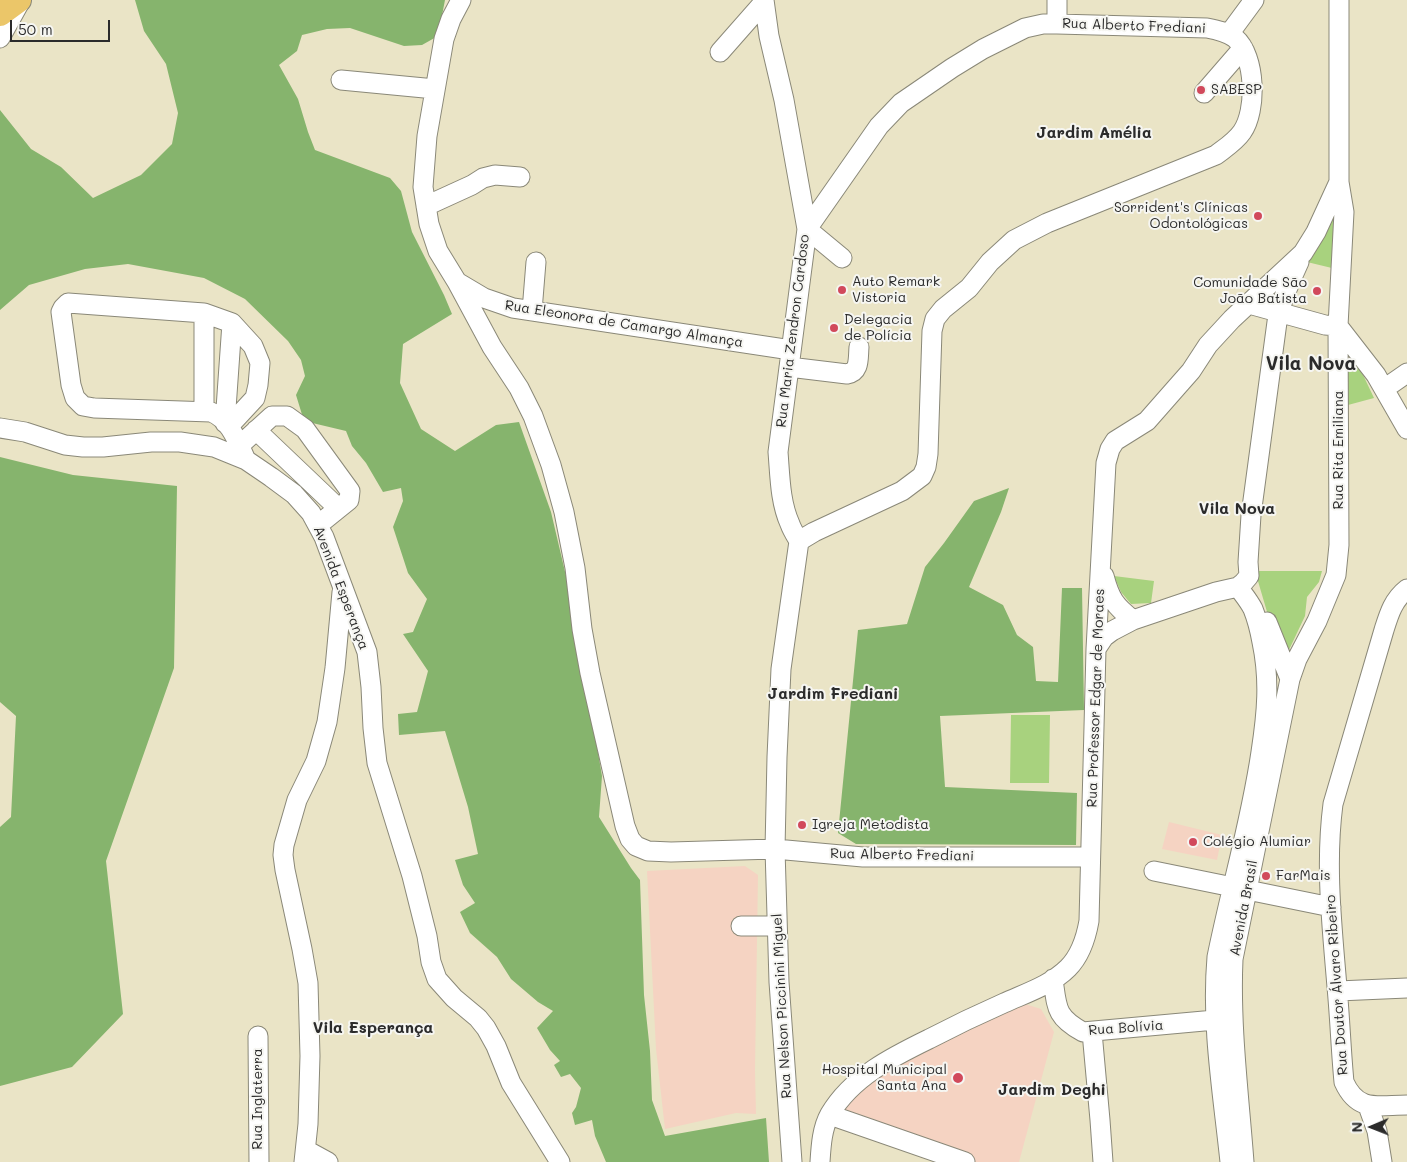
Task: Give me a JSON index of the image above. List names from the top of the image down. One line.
{"streets":{"street":["Rua Alberto Frediani","Rua Eleonora de Camargo Almança","Rua Maria Zendron Cardoso","Rua Rita Emiliana","Avenida Esperança","Rua Professor Edgar de Moraes","Avenida Brasil","Rua Doutor Álvaro Ribeiro","Rua Nelson Piccinini Miguel","Rua Bolívia","Rua Inglaterra"]},"crossings":[["Rua Alberto Frediani","Rua Eleonora de Camargo Almança"],["Rua Alberto Frediani","Rua Maria Zendron Cardoso"],["Rua Alberto Frediani","Rua Professor Edgar de Moraes"],["Rua Alberto Frediani","Rua Nelson Piccinini Miguel"],["Rua Eleonora de Camargo Almança","Rua Maria Zendron Cardoso"],["Rua Rita Emiliana","Rua Professor Edgar de Moraes"],["Rua Rita Emiliana","Avenida Brasil"],["Rua Professor Edgar de Moraes","Rua Bolívia"],["Avenida Brasil","Rua Bolívia"]],"districts":["Jardim Amélia","Vila Nova","Vila Nova","Jardim Frediani","Vila Esperança","Jardim Deghi"],"places":["SABESP","Sorrident's Clínicas Odontológicas","Auto Remark Vistoria","Comunidade São João Batista","Delegacia de Polícia","Igreja Metodista","Colégio Alumiar","FarMais","Hospital Municipal Santa Ana"],"scale_bar":"50 m","north":"left"}
